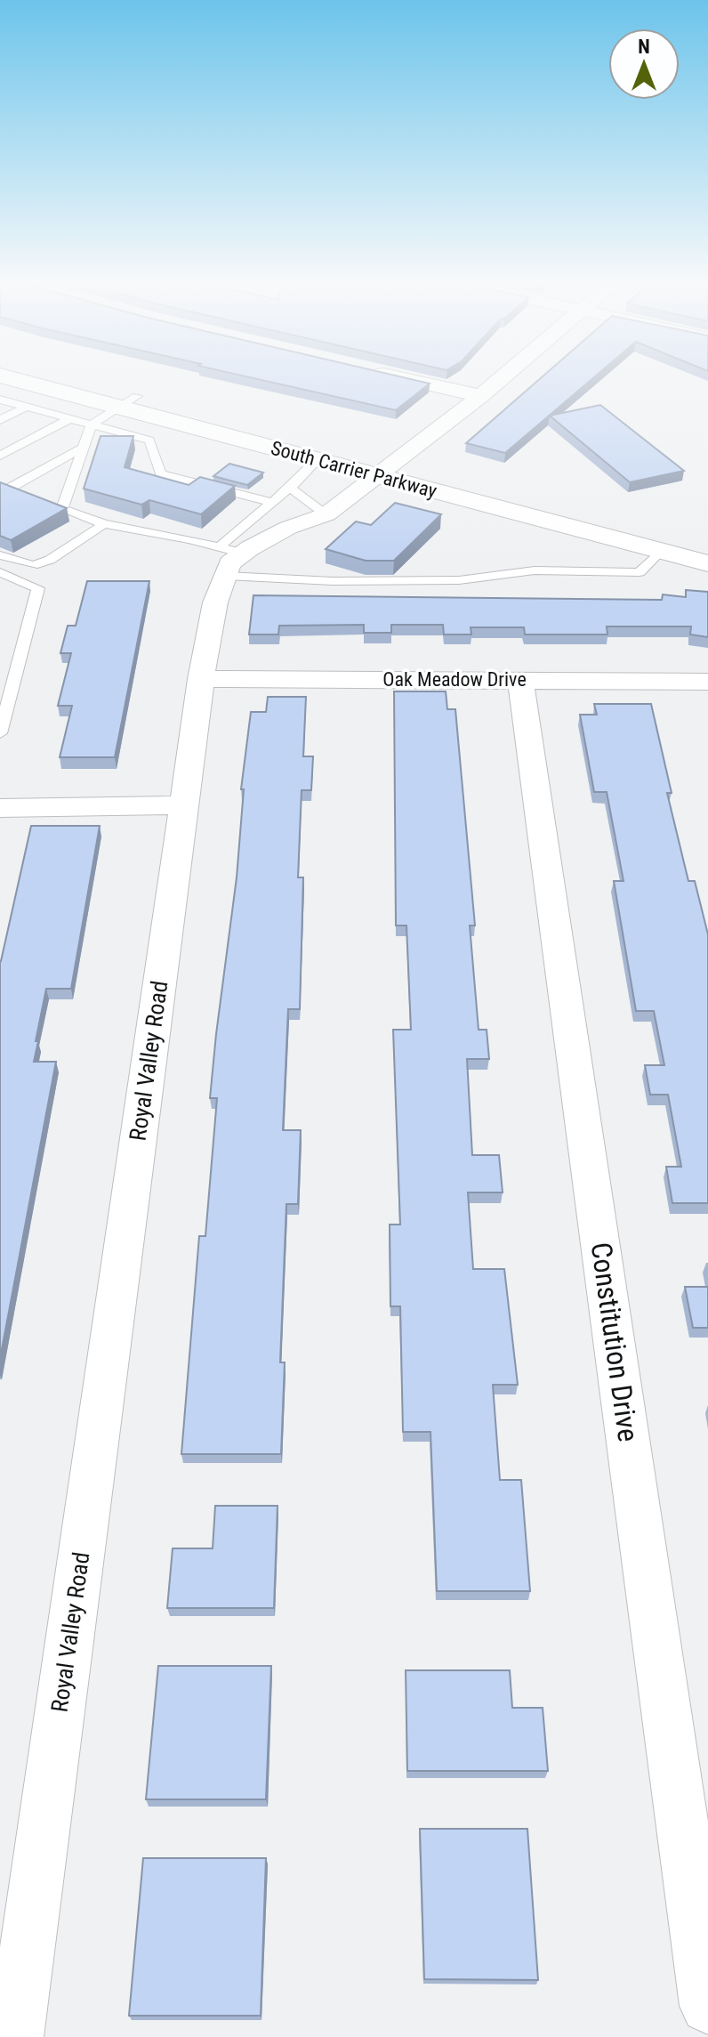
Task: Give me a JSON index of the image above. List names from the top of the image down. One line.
{"streets":{"main road":["South Carrier Parkway"],"street":["Oak Meadow Drive","Royal Valley Road","Constitution Drive"]},"crossings":[["Oak Meadow Drive","Royal Valley Road"],["Oak Meadow Drive","Constitution Drive"]],"north":"top"}
